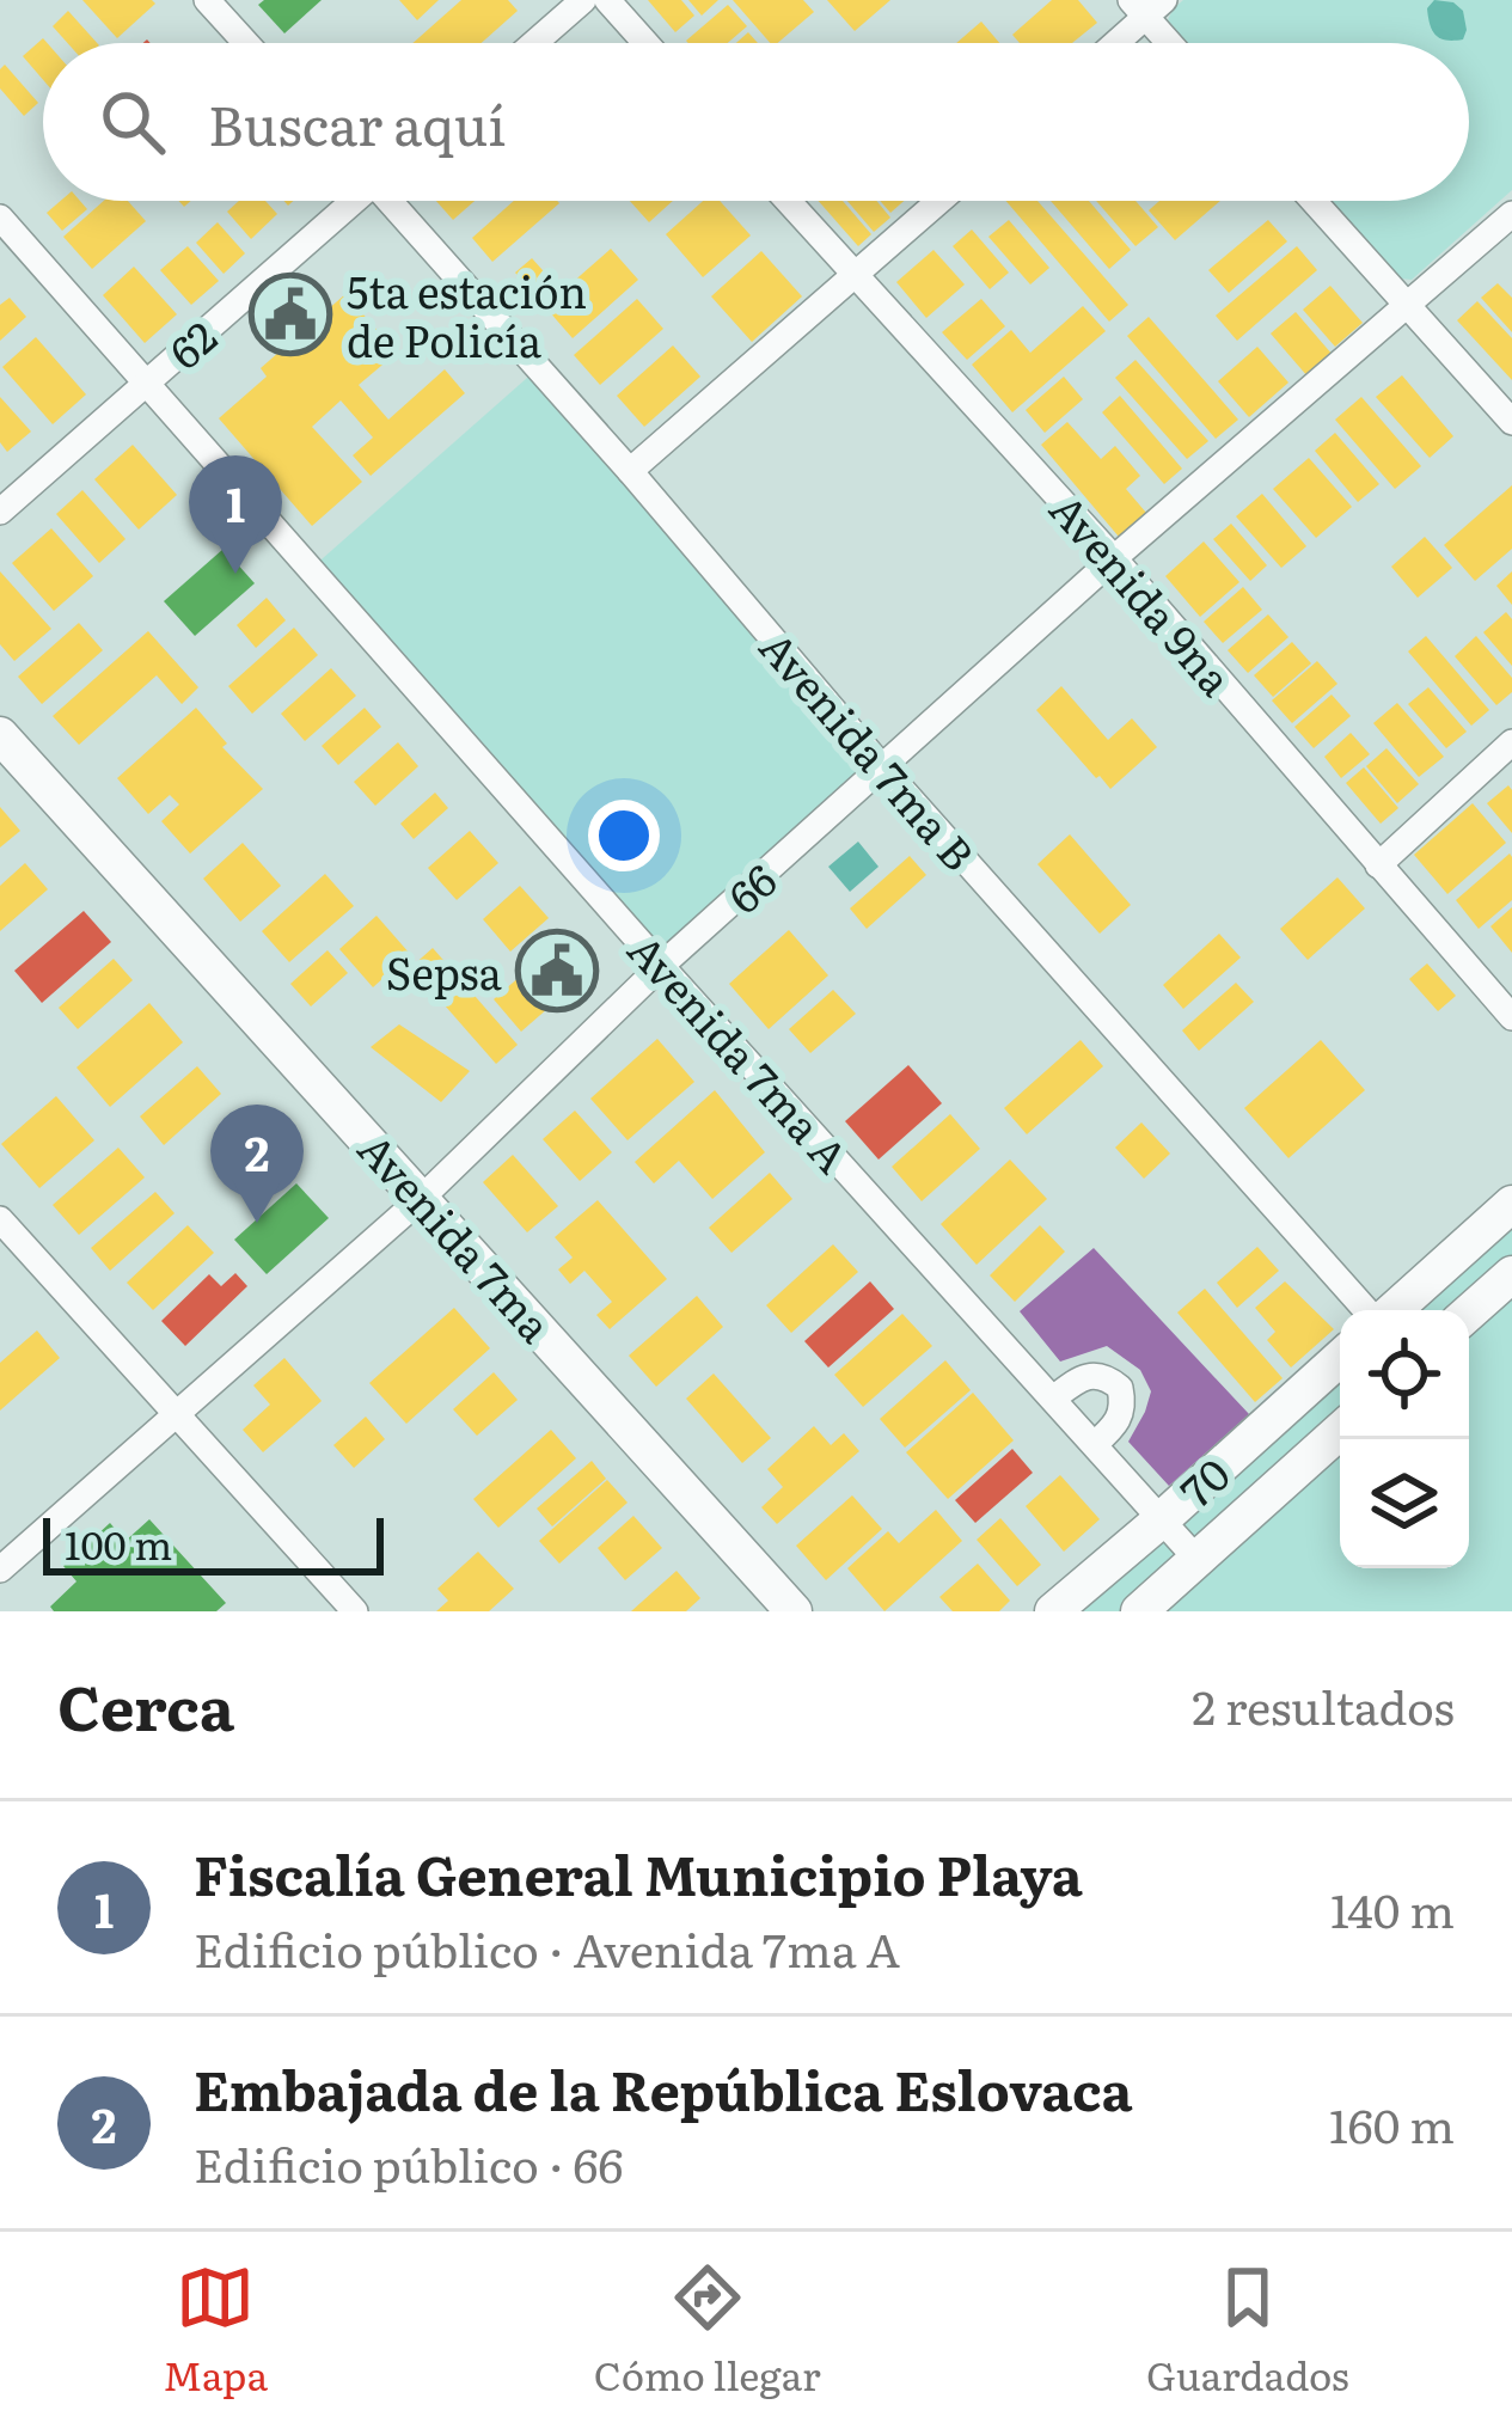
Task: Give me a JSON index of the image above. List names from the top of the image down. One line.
{"streets":{"main road":["Avenida 7ma","70"],"street":["62","Avenida 9na","Avenida 7ma B","66","Avenida 7ma A"]},"crossings":[["62","Avenida 7ma A"],["Avenida 9na","66"],["Avenida 7ma B","66"],["66","Avenida 7ma A"],["66","Avenida 7ma"],["Avenida 7ma A","70"]],"places":{"public building":["5ta estación de Policía","Sepsa"]},"scale_bar":"100 m","page":{"search":"Buscar aquí","pins":["1","2"],"scale":"100 m","heading":["Cerca","2 resultados"],"list":[{"mark":"1","name":"Fiscalía General Municipio Playa","note":"Edificio público · Avenida 7ma A","value":"140 m"},{"mark":"2","name":"Embajada de la República Eslovaca","note":"Edificio público · 66","value":"160 m"}],"nav":["Mapa","Cómo llegar","Guardados"]}}
